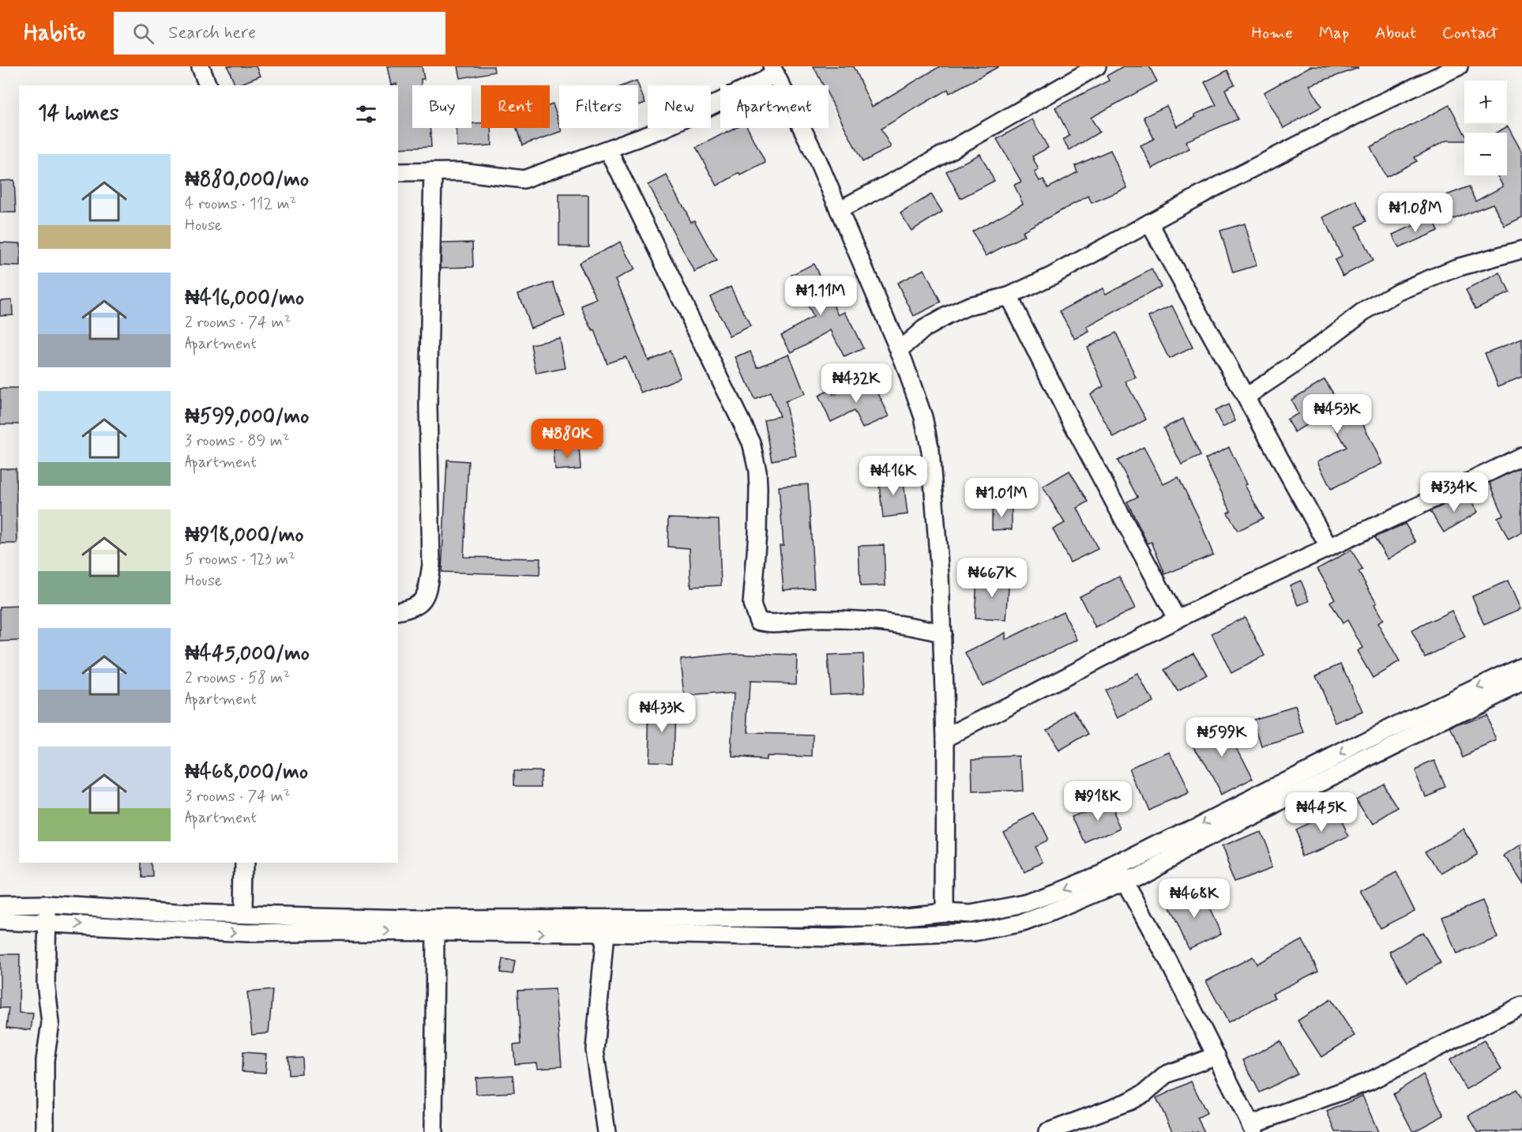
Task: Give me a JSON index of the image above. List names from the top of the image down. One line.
{"page":{"header":"Habito","search":"Search here","nav":["Home","Map","About","Contact"],"map_buttons":["+","−"],"chip":["Buy","Rent","Filters","New","Apartment"],"heading":"14 homes","list":[{"name":"₦880,000/mo","note":"4 rooms · 112 m² · House"},{"name":"₦416,000/mo","note":"2 rooms · 74 m² · Apartment"},{"name":"₦599,000/mo","note":"3 rooms · 89 m² · Apartment"},{"name":"₦918,000/mo","note":"5 rooms · 123 m² · House"},{"name":"₦445,000/mo","note":"2 rooms · 58 m² · Apartment"},{"name":"₦468,000/mo","note":"3 rooms · 74 m² · Apartment"}],"price":["₦1.08M","₦1.11M","₦432K","₦453K","₦880K","₦416K","₦334K","₦1.01M","₦667K","₦433K","₦599K","₦918K","₦445K","₦468K"]}}
